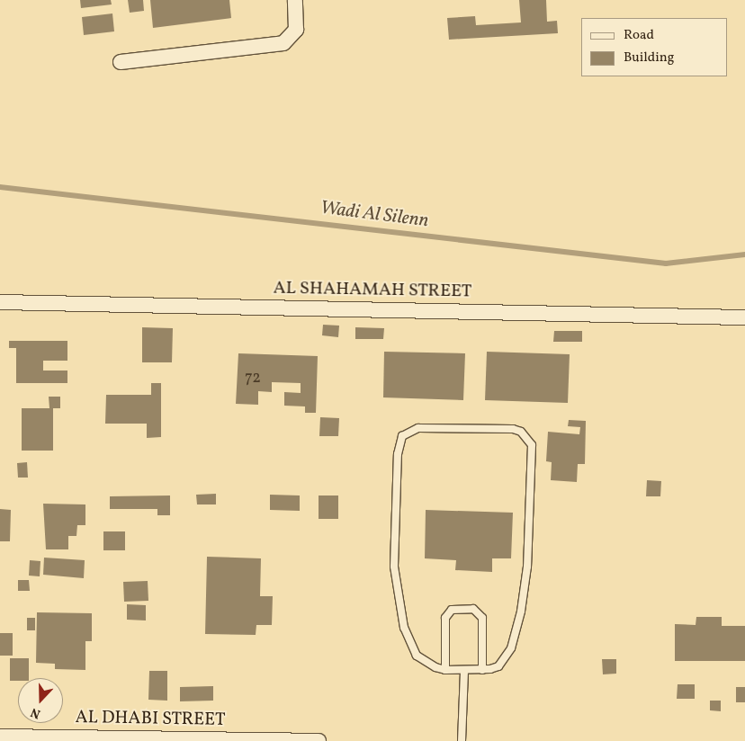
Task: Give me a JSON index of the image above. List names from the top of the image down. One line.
{"streets":{"street":["AL SHAHAMAH STREET","AL DHABI STREET"]},"water":["Wadi Al Silenn"],"house_numbers":["72"],"legend":["Road","Building"],"north":"bottom"}
